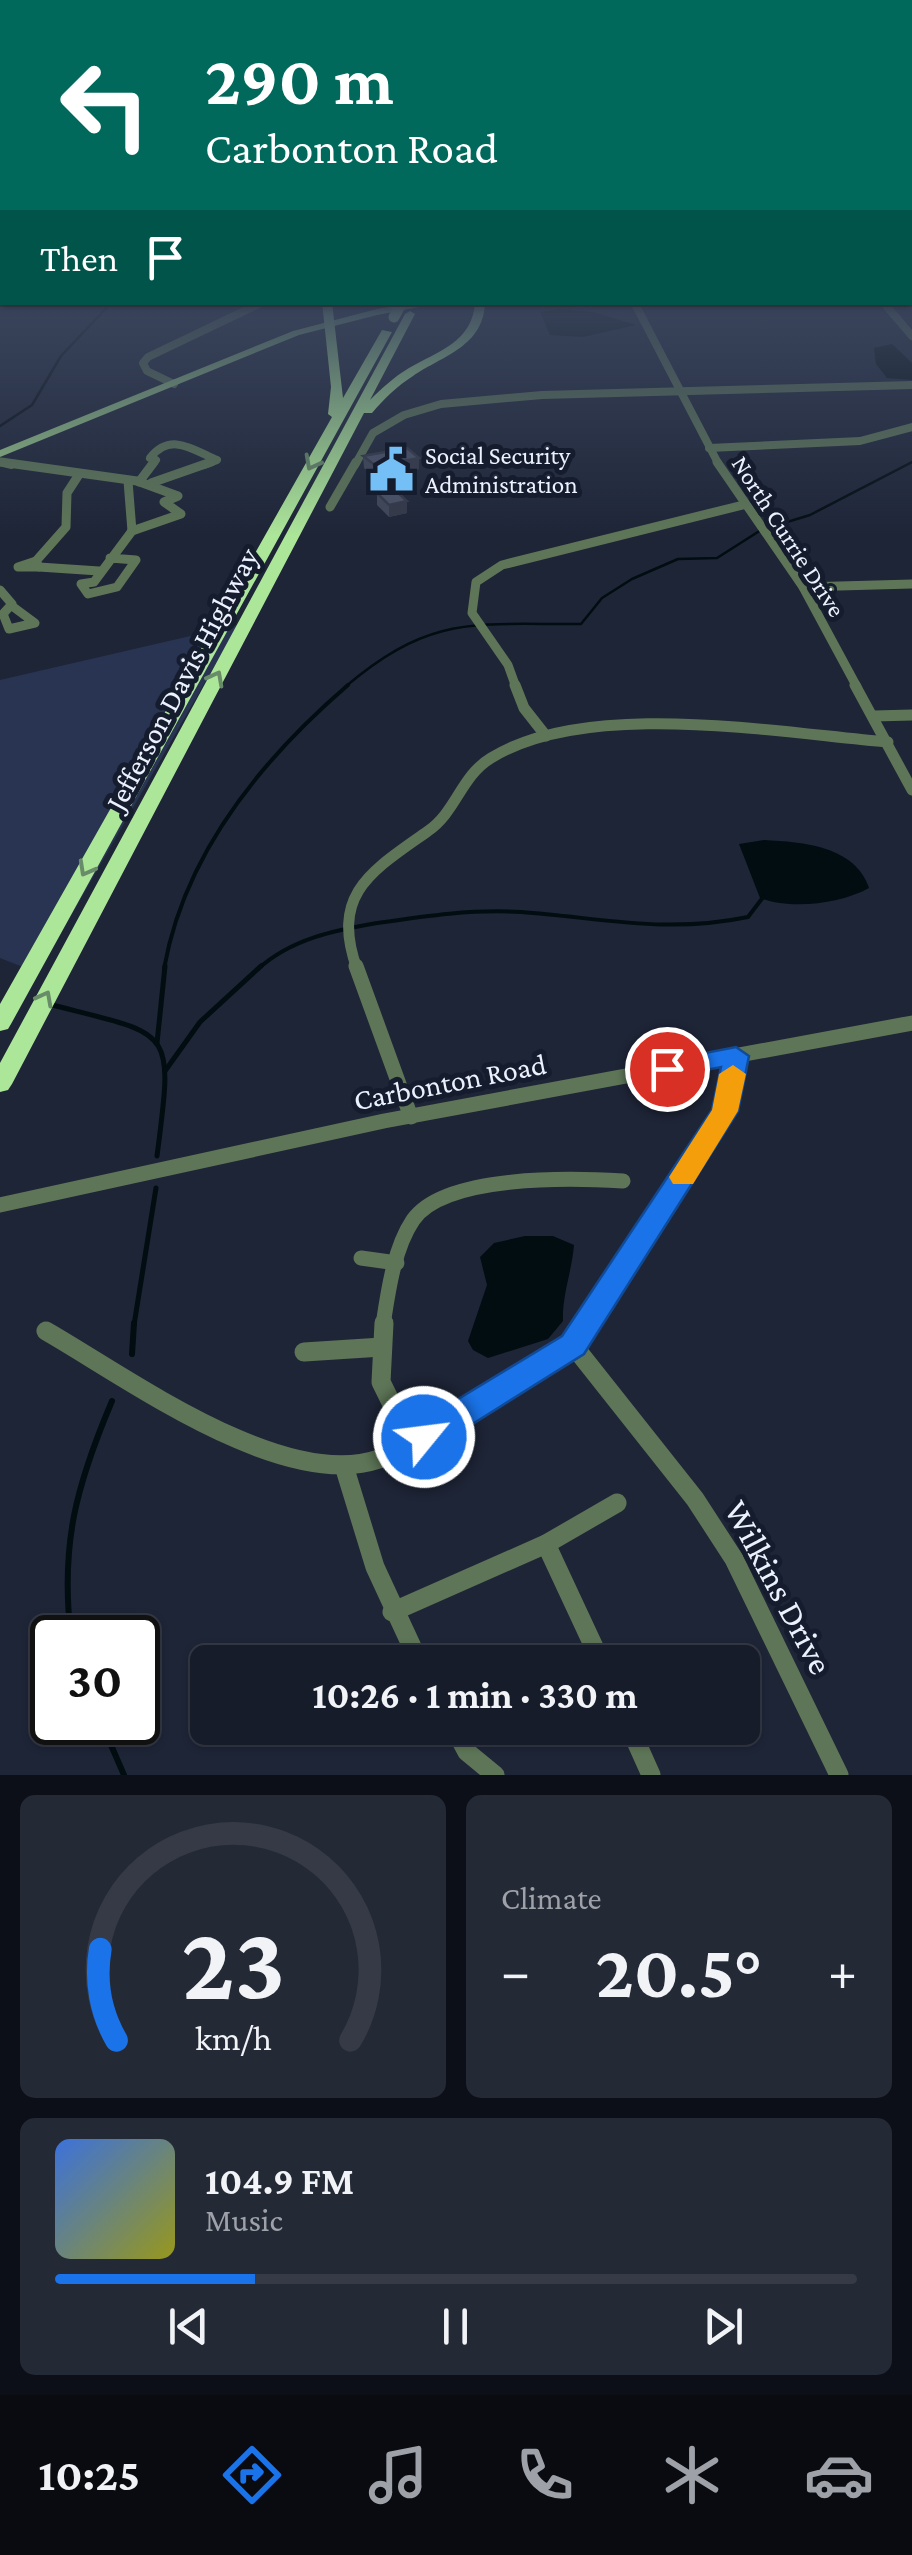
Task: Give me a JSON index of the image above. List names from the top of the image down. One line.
{"streets":{"highway":["Jefferson Davis Highway"],"street":["North Currie Drive","Carbonton Road","Wilkins Drive"]},"places":{"public building":["Social Security Administration"]},"page":{"turn":["290 m","Carbonton Road"],"then":"Then","limit":"30","trip":"10:26 · 1 min · 330 m","tile":"Climate","heat":["−","20.5°","+"],"song":["104.9 FM","Music"],"tabs":"10:25","gauge":["23","km/h"]}}
